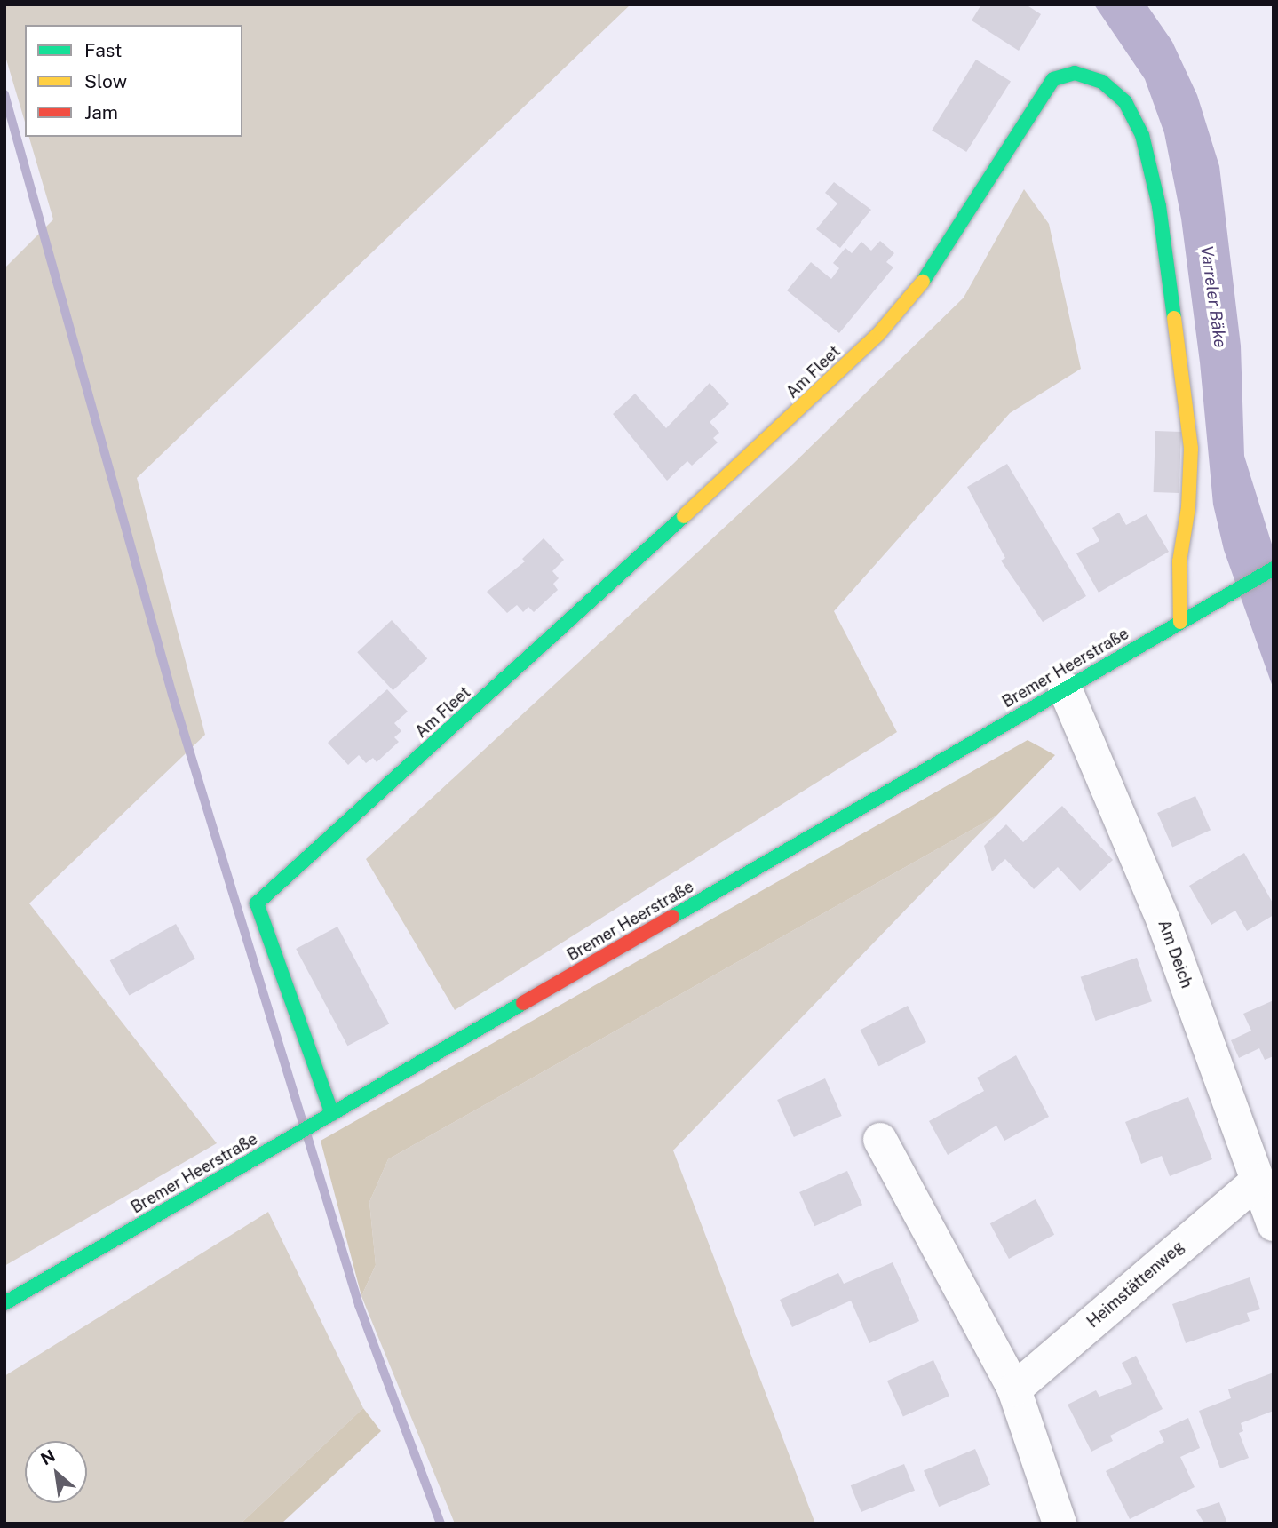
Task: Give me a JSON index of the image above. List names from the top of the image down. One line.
{"streets":{"street":["Am Fleet","Bremer Heerstraße","Am Deich","Heimstättenweg"]},"crossings":[["Am Fleet","Bremer Heerstraße"],["Bremer Heerstraße","Am Deich"],["Am Deich","Heimstättenweg"]],"water":["Varreler Bäke"],"legend":["Fast","Slow","Jam"],"north":"top left"}
